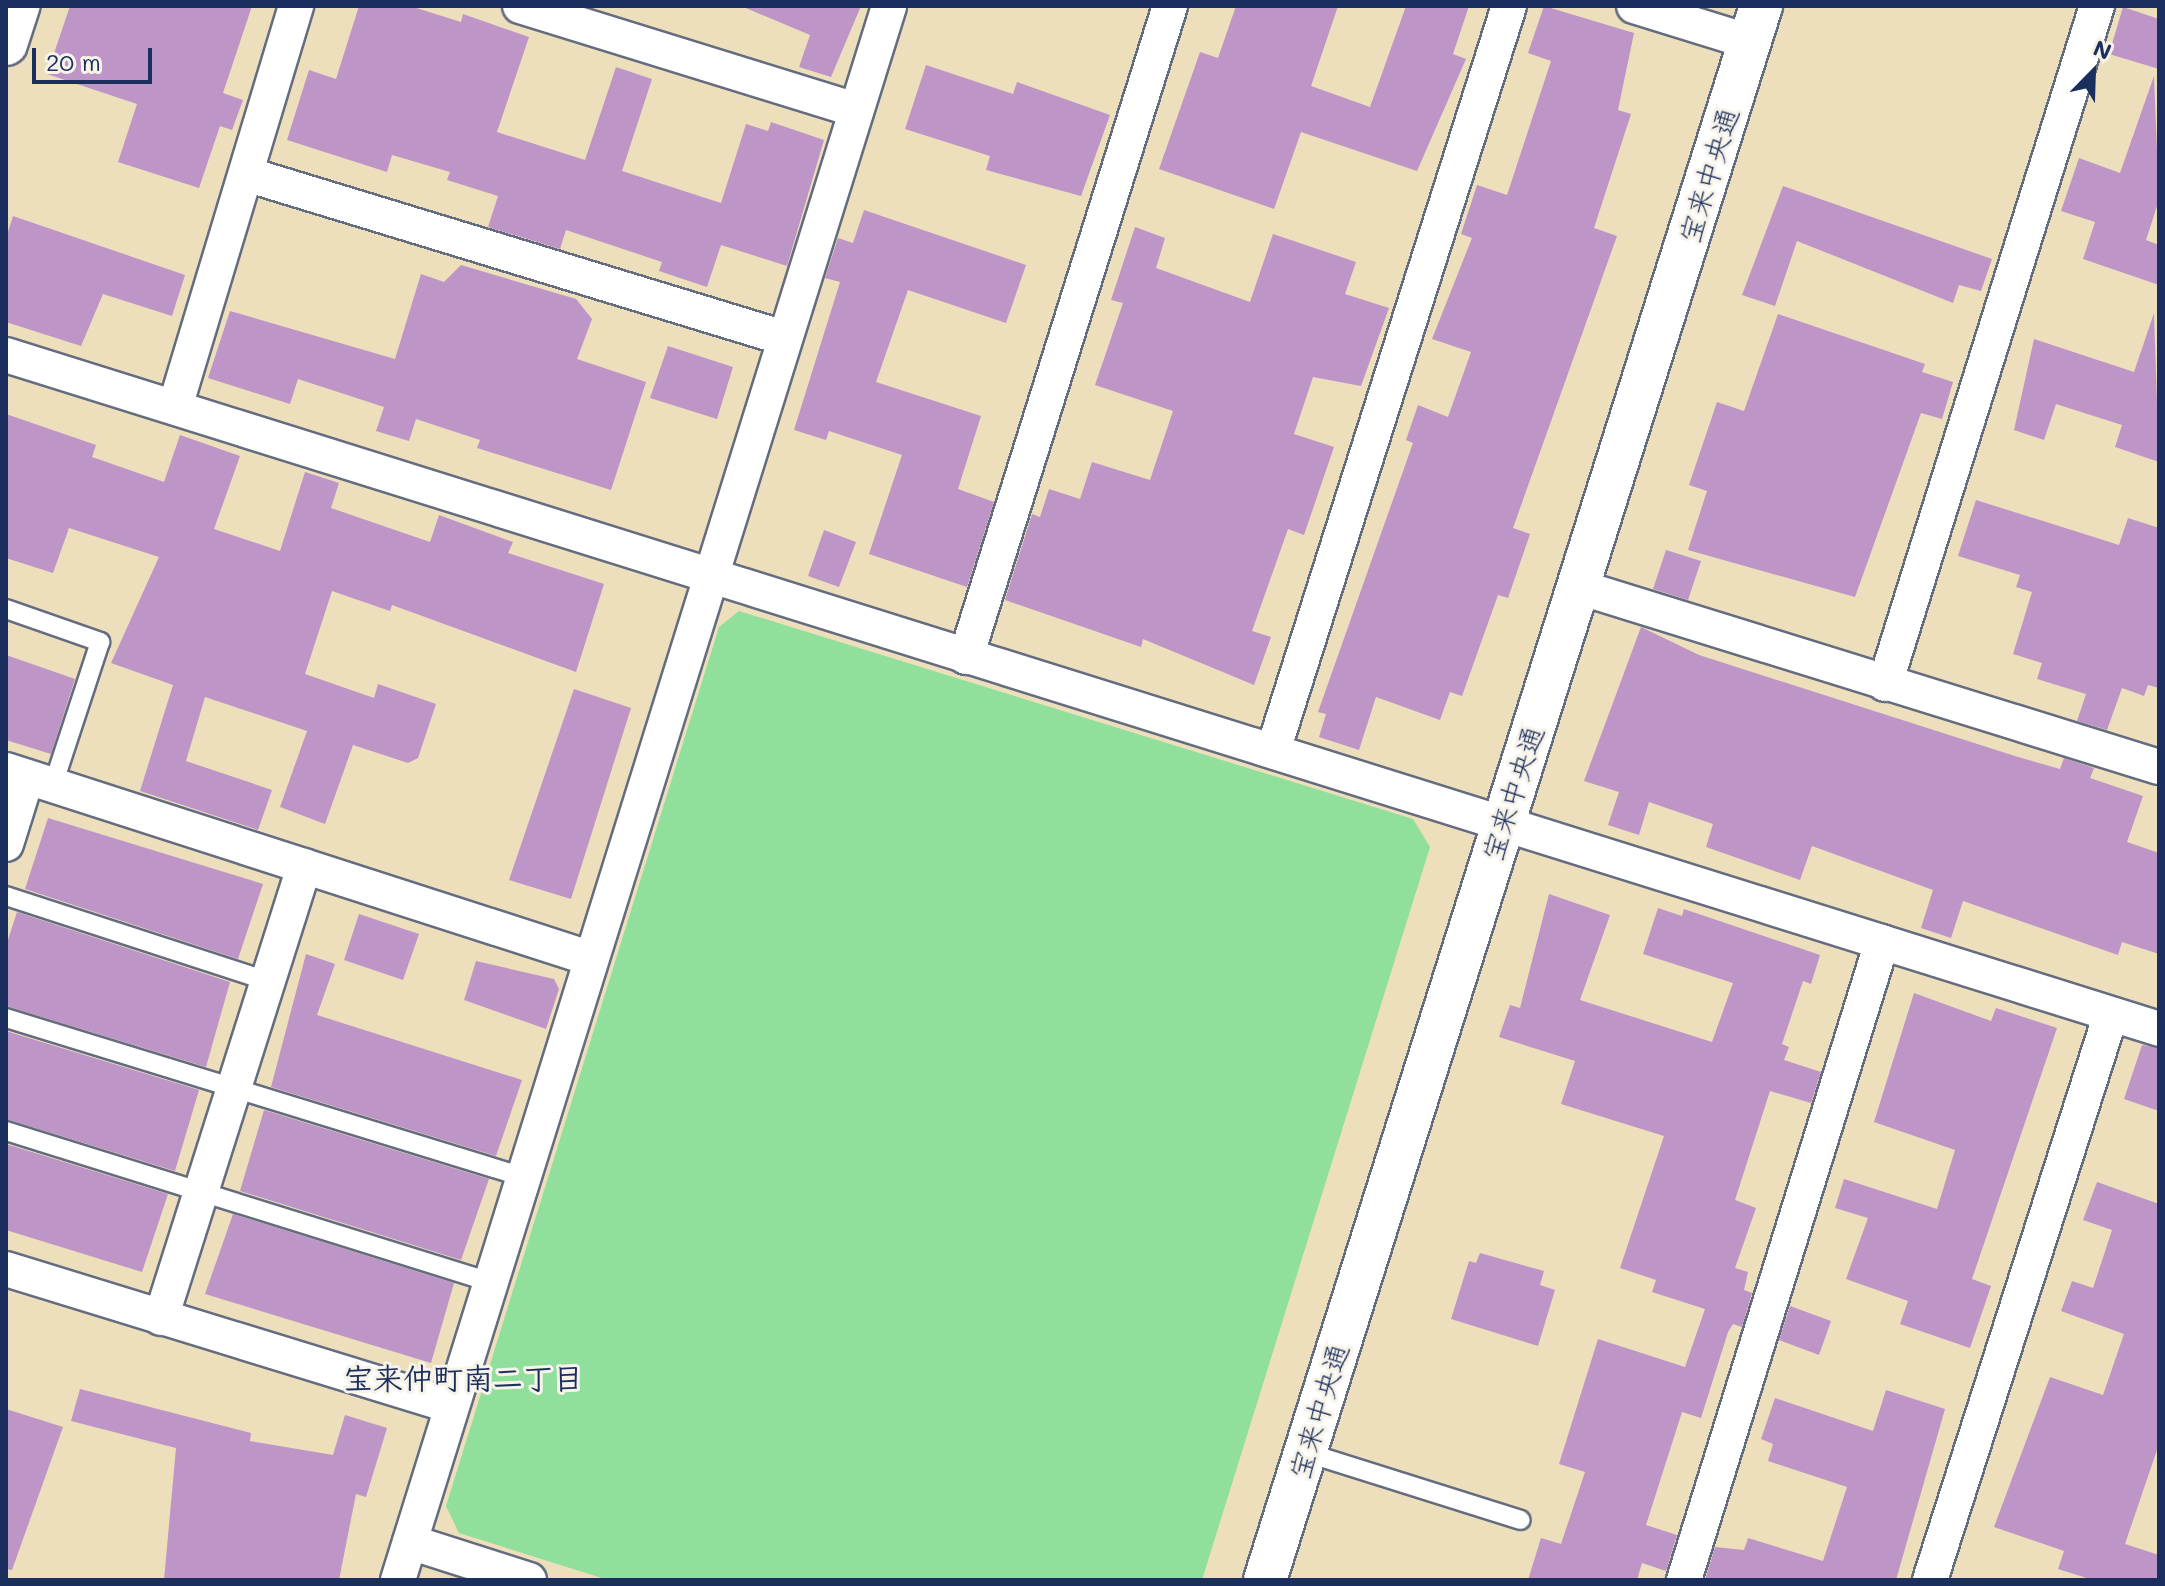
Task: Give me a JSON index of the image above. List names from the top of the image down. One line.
{"streets":{"street":["宝来中央通"]},"districts":["宝来仲町南二丁目"],"scale_bar":"20 m","north":"top right"}
